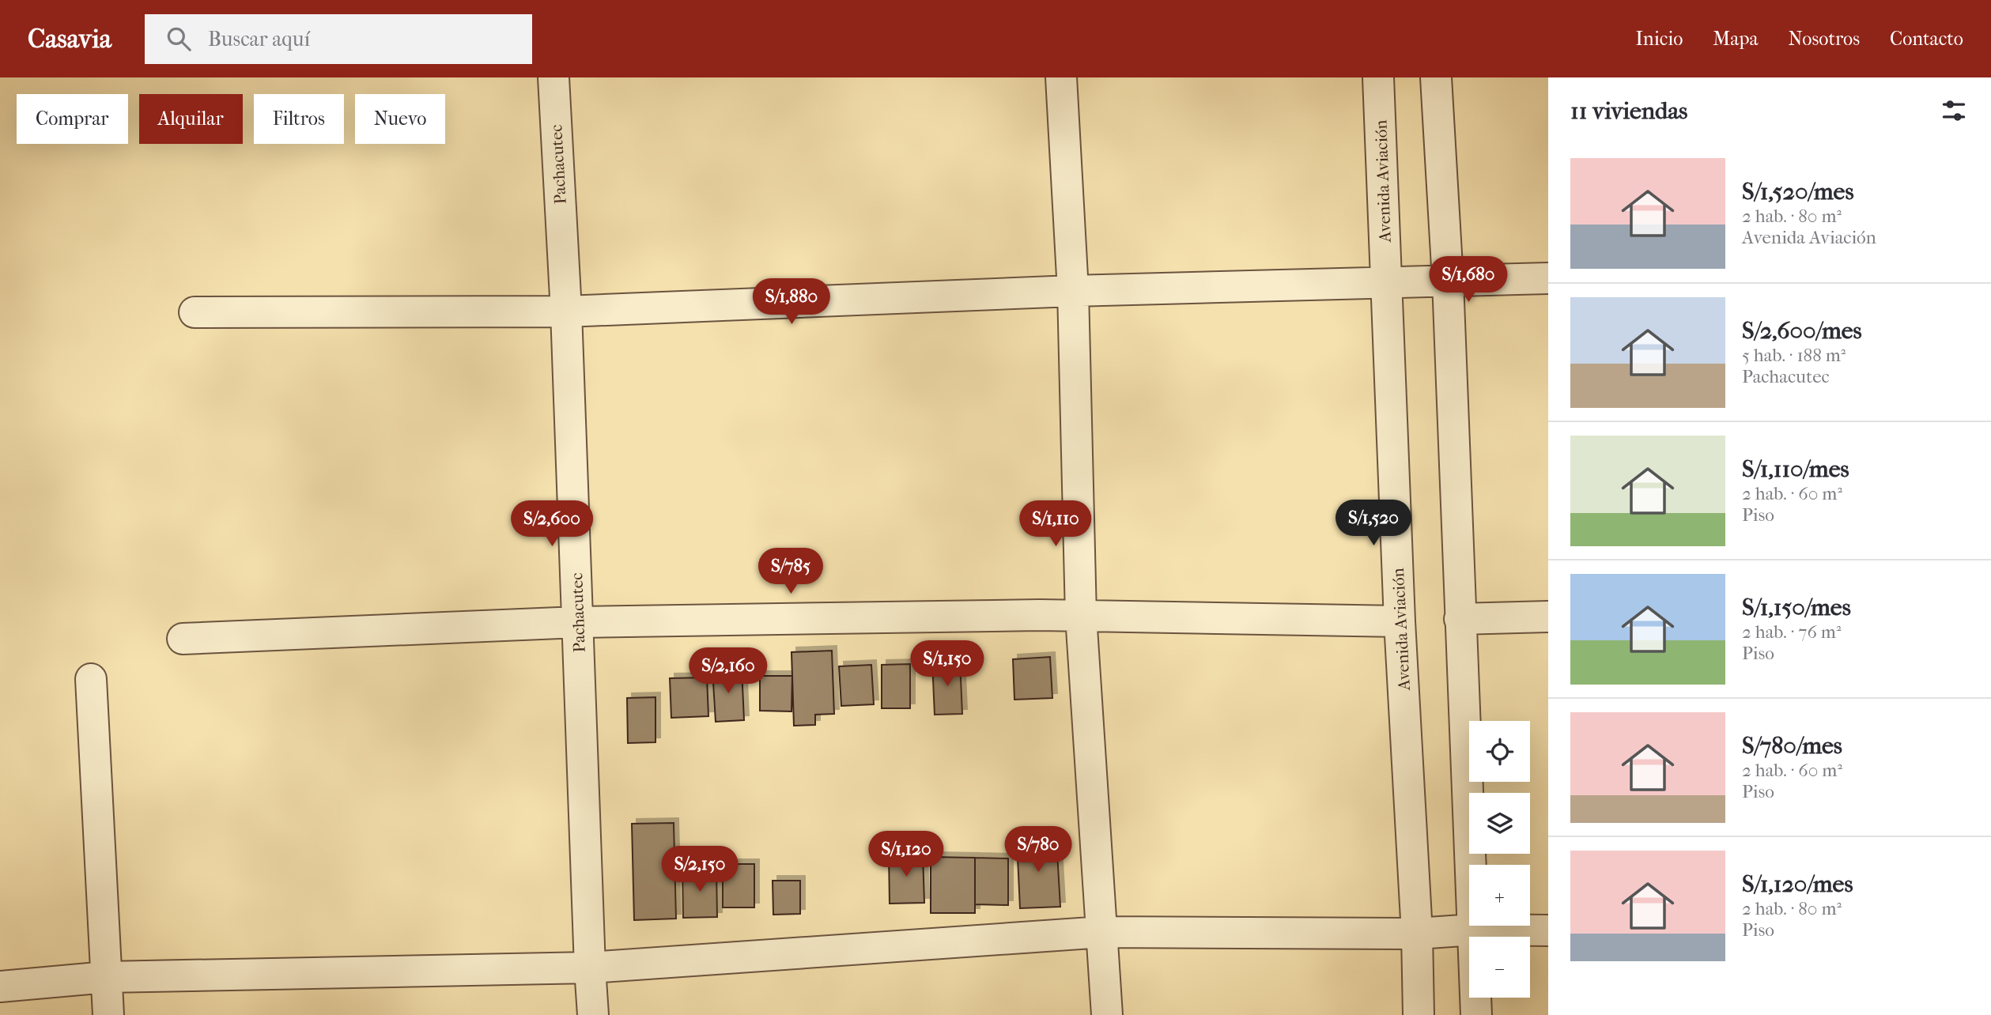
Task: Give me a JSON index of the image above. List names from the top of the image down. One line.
{"streets":{"street":["Pachacutec","Avenida Aviación"]},"page":{"header":"Casavia","search":"Buscar aquí","nav":["Inicio","Mapa","Nosotros","Contacto"],"heading":"11 viviendas","chip":["Comprar","Alquilar","Filtros","Nuevo"],"list":[{"name":"S/1,520/mes","note":"2 hab. · 80 m² · Avenida Aviación"},{"name":"S/2,600/mes","note":"5 hab. · 188 m² · Pachacutec"},{"name":"S/1,110/mes","note":"2 hab. · 60 m² · Piso"},{"name":"S/1,150/mes","note":"2 hab. · 76 m² · Piso"},{"name":"S/780/mes","note":"2 hab. · 60 m² · Piso"},{"name":"S/1,120/mes","note":"2 hab. · 80 m² · Piso"}],"price":["S/1,680","S/1,880","S/1,520","S/2,600","S/1,110","S/785","S/1,150","S/2,160","S/780","S/1,120","S/2,150"],"map_buttons":["+","−"]}}
